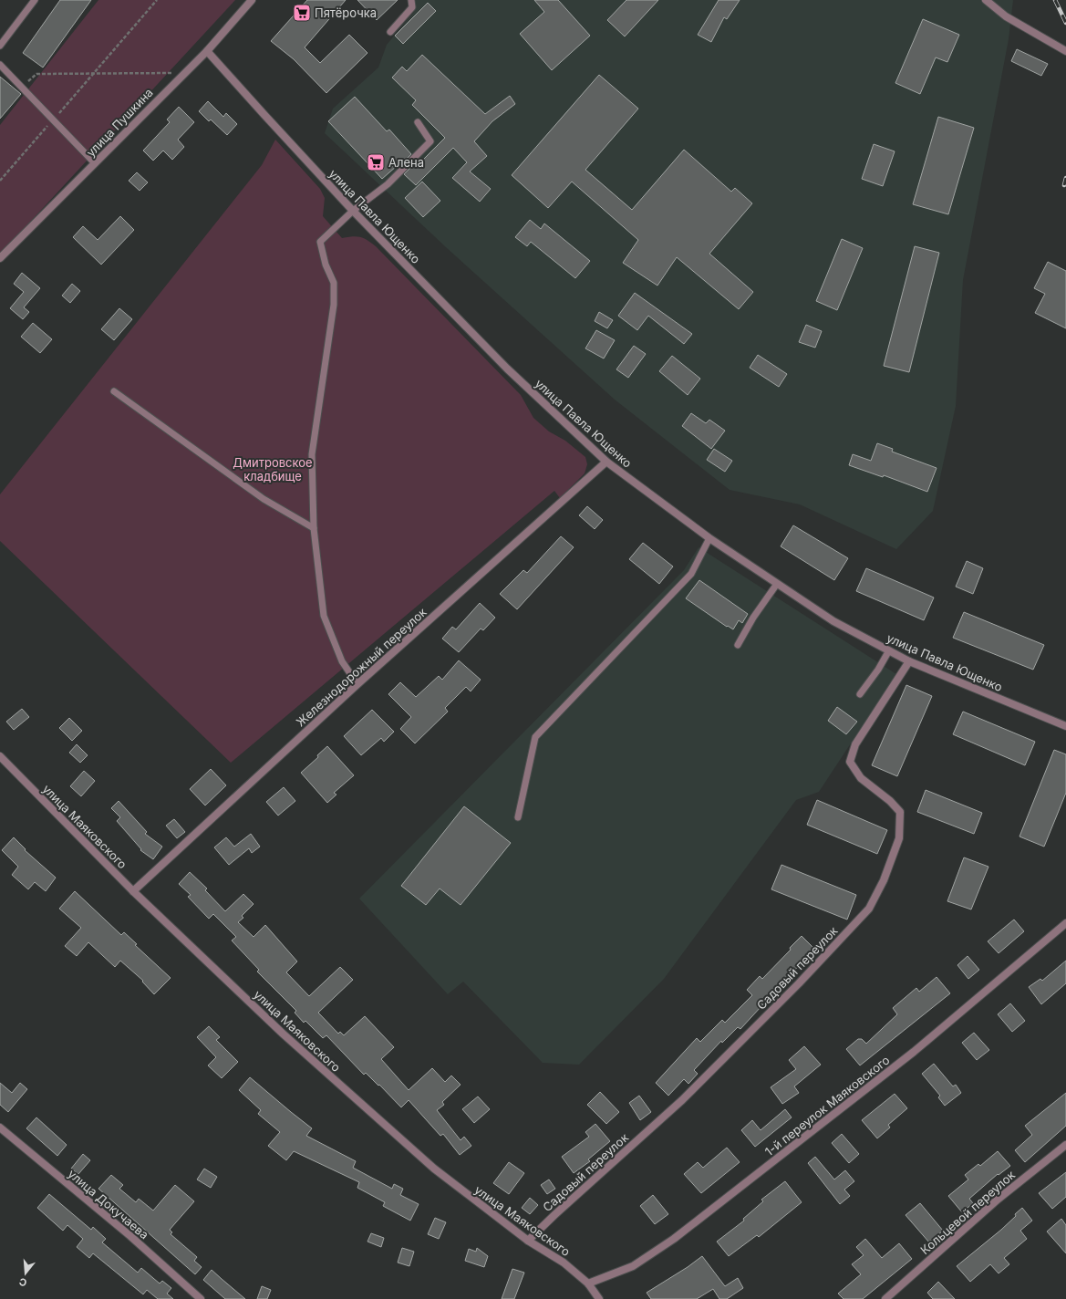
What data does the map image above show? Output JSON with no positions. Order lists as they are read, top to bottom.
{
  "streets": {
    "street": [
      "улица Пушкина",
      "улица Павла Ющенко",
      "Железнодорожный переулок",
      "улица Маяковского",
      "Садовый переулок",
      "1-й переулок Маяковского",
      "улица Докучаева",
      "Кольцевой переулок"
    ]
  },
  "crossings": [
    ["улица Пушкина", "улица Павла Ющенко"],
    ["улица Павла Ющенко", "Железнодорожный переулок"],
    ["улица Павла Ющенко", "Садовый переулок"],
    ["Железнодорожный переулок", "улица Маяковского"],
    ["улица Маяковского", "Садовый переулок"],
    ["улица Маяковского", "1-й переулок Маяковского"]
  ],
  "parks": ["Дмитровское кладбище"],
  "places": {
    "supermarket": ["Пятёрочка", "Алена"]
  },
  "north": "bottom"
}
